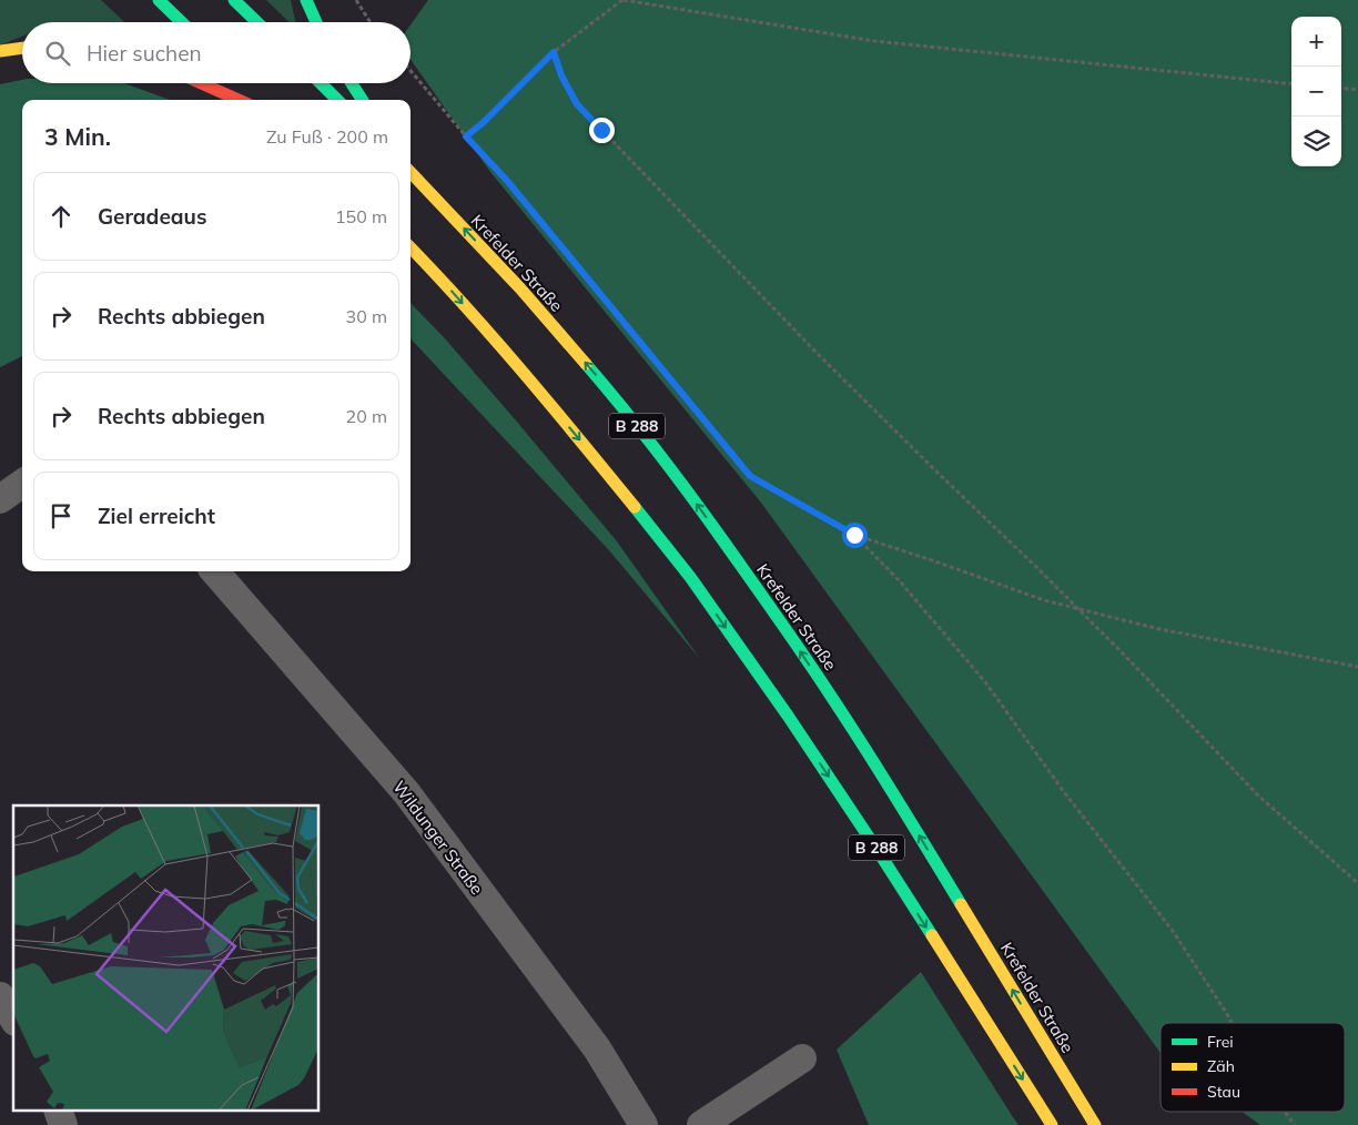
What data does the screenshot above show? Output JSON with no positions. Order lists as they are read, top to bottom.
{
  "streets": {
    "highway": ["Krefelder Straße", "B 288"],
    "street": ["Wildunger Straße"]
  },
  "legend": ["Frei", "Zäh", "Stau"],
  "page": {
    "map_buttons": ["+", "−"],
    "search": "Hier suchen",
    "heading": ["3 Min.", "Zu Fuß · 200 m"],
    "list": [
      ["Geradeaus", "150 m"],
      ["Rechts abbiegen", "30 m"],
      ["Rechts abbiegen", "20 m"],
      "Ziel erreicht"
    ]
  }
}
